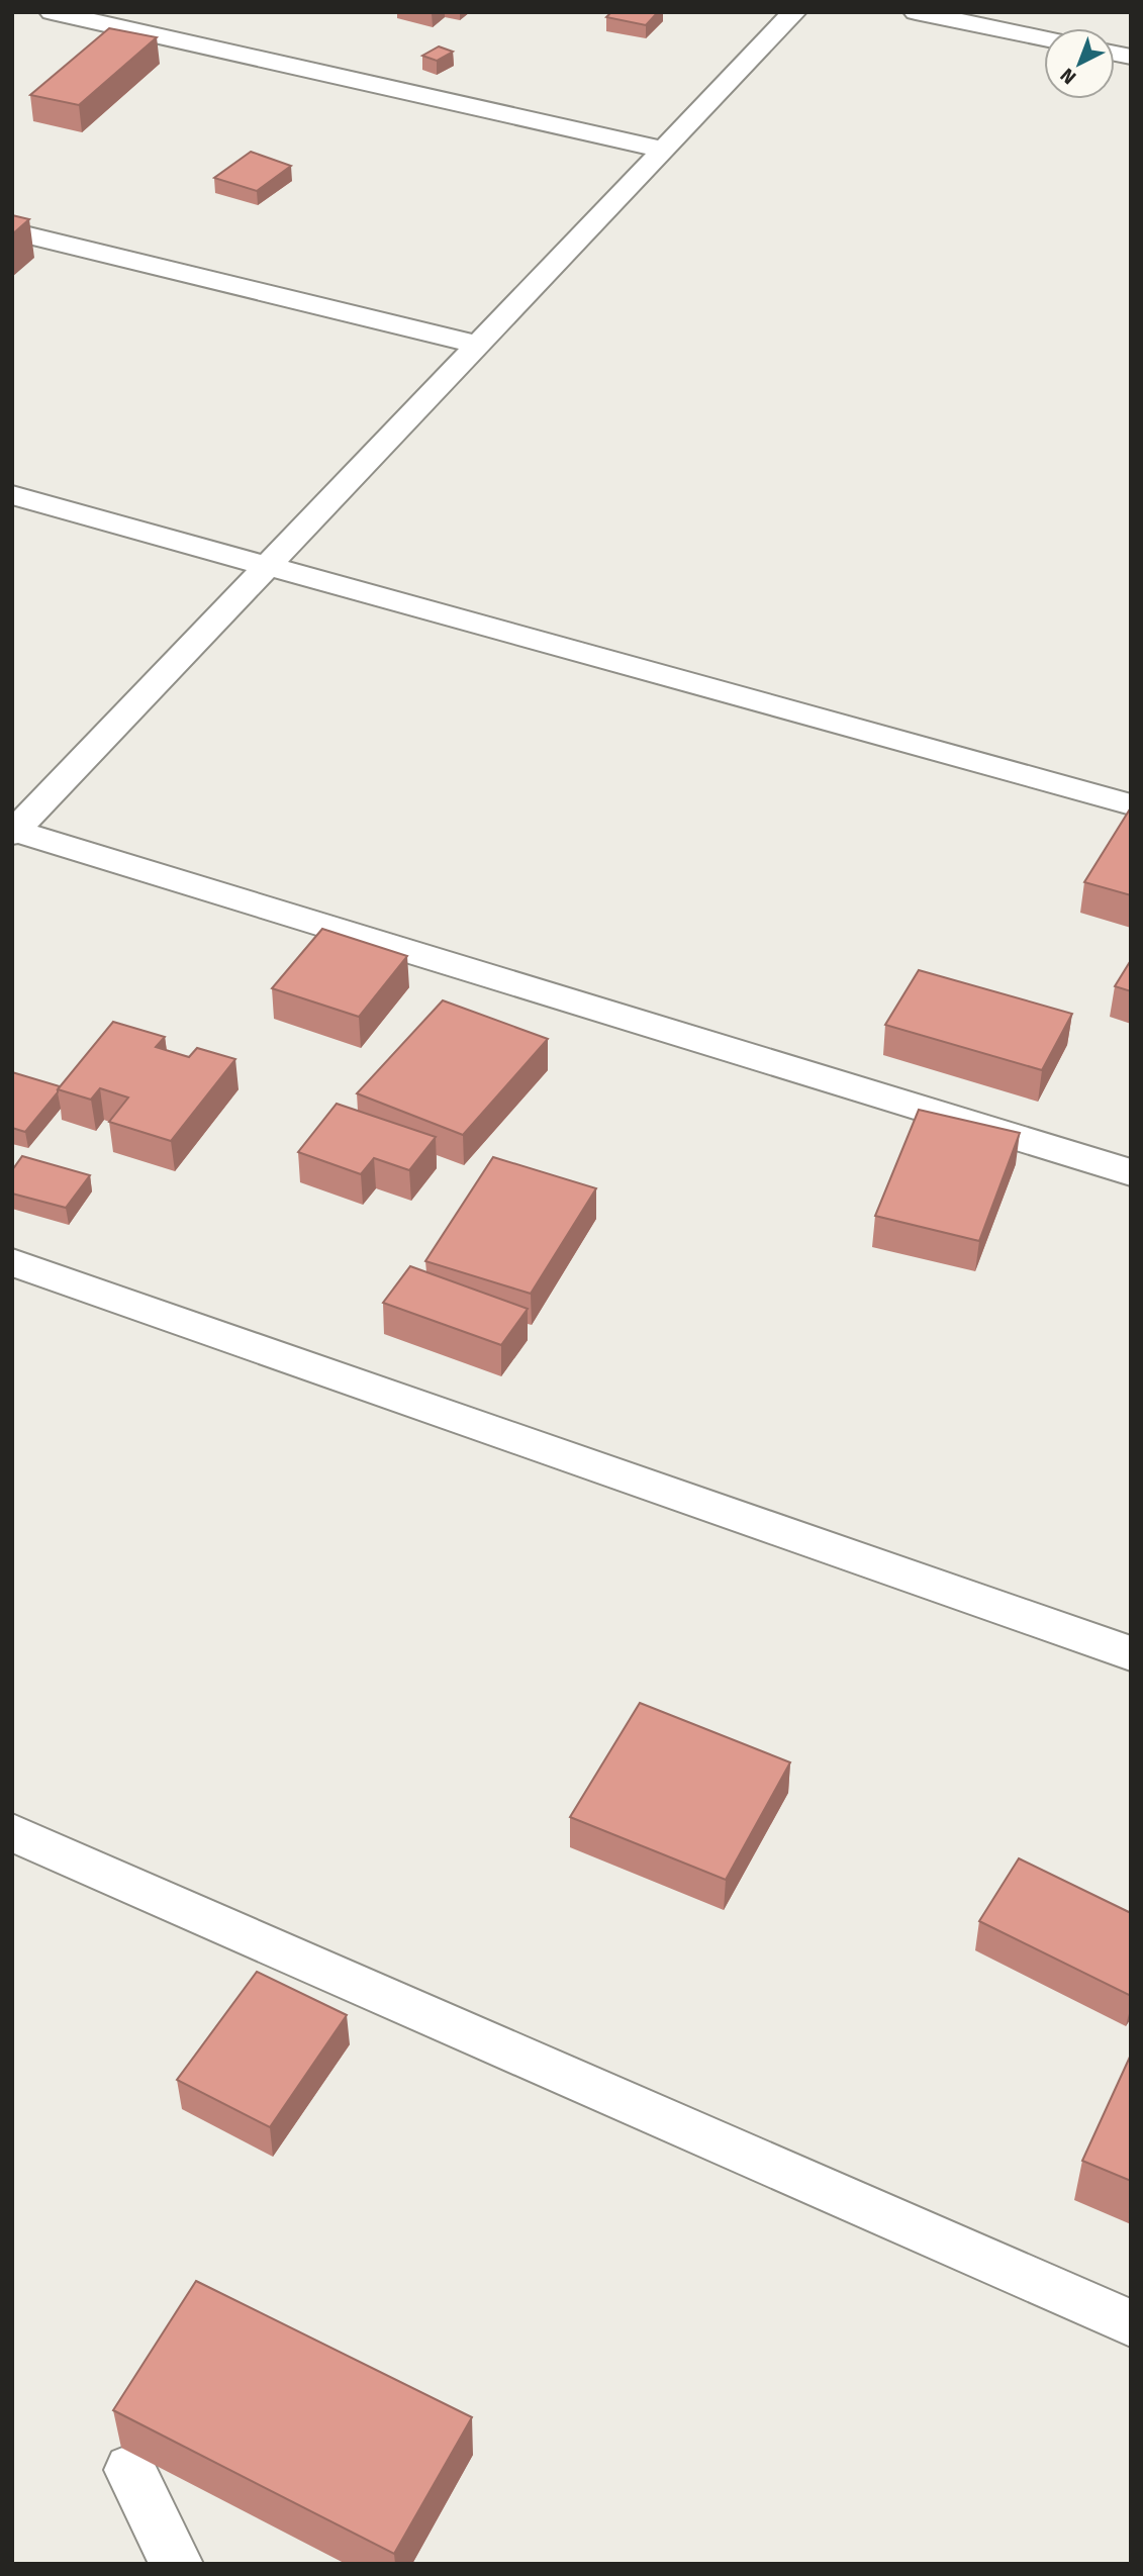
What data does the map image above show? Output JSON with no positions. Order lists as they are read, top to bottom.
{
  "north": "bottom left"
}
